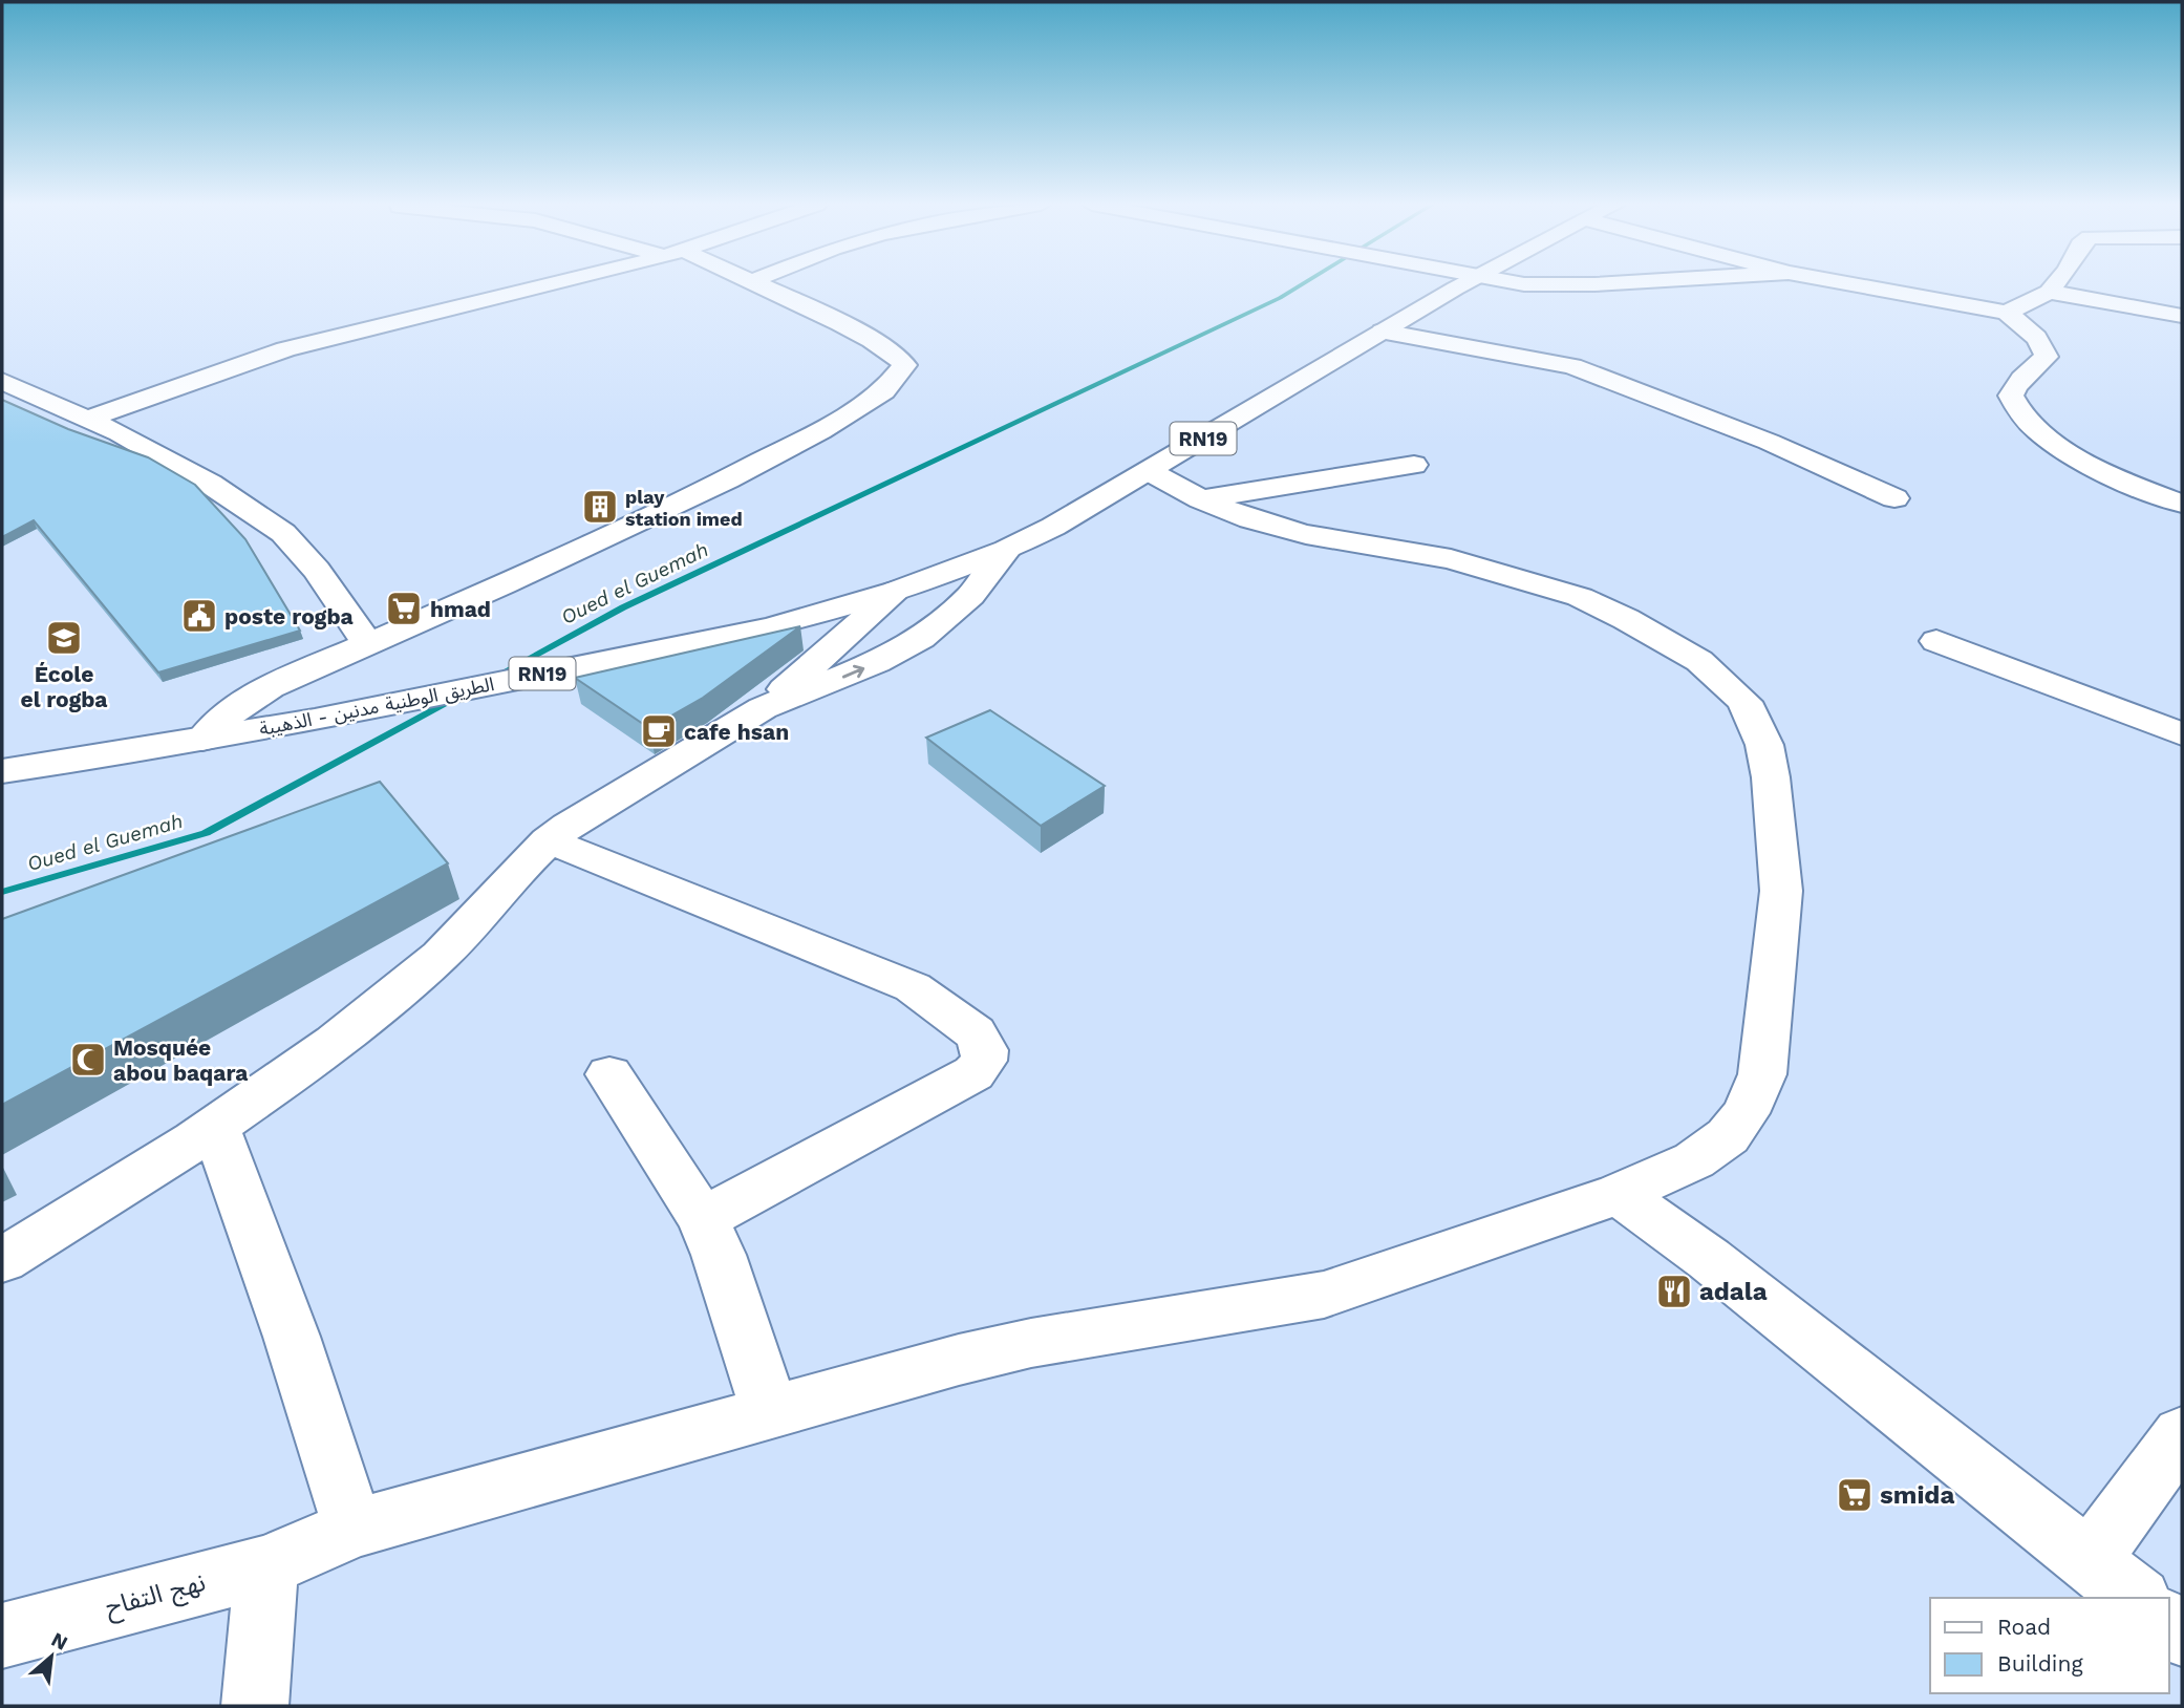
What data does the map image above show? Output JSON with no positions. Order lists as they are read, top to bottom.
{
  "streets": {
    "street": ["RN19", "الطريق الوطنية مدنين - الذهيبة", "نهج التفاح"]
  },
  "crossings": [
    ["الطريق الوطنية مدنين - الذهيبة", "نهج التفاح"]
  ],
  "water": ["Oued el Guemah"],
  "places": {
    "building": ["play station imed"],
    "supermarket": ["hmad", "smida"],
    "public building": ["poste rogba"],
    "school or university": ["École el rogba"],
    "cafe": ["cafe hsan"],
    "mosque": ["Mosquée abou baqara"],
    "restaurant": ["adala"]
  },
  "legend": ["Road", "Building"],
  "north": "top right"
}
